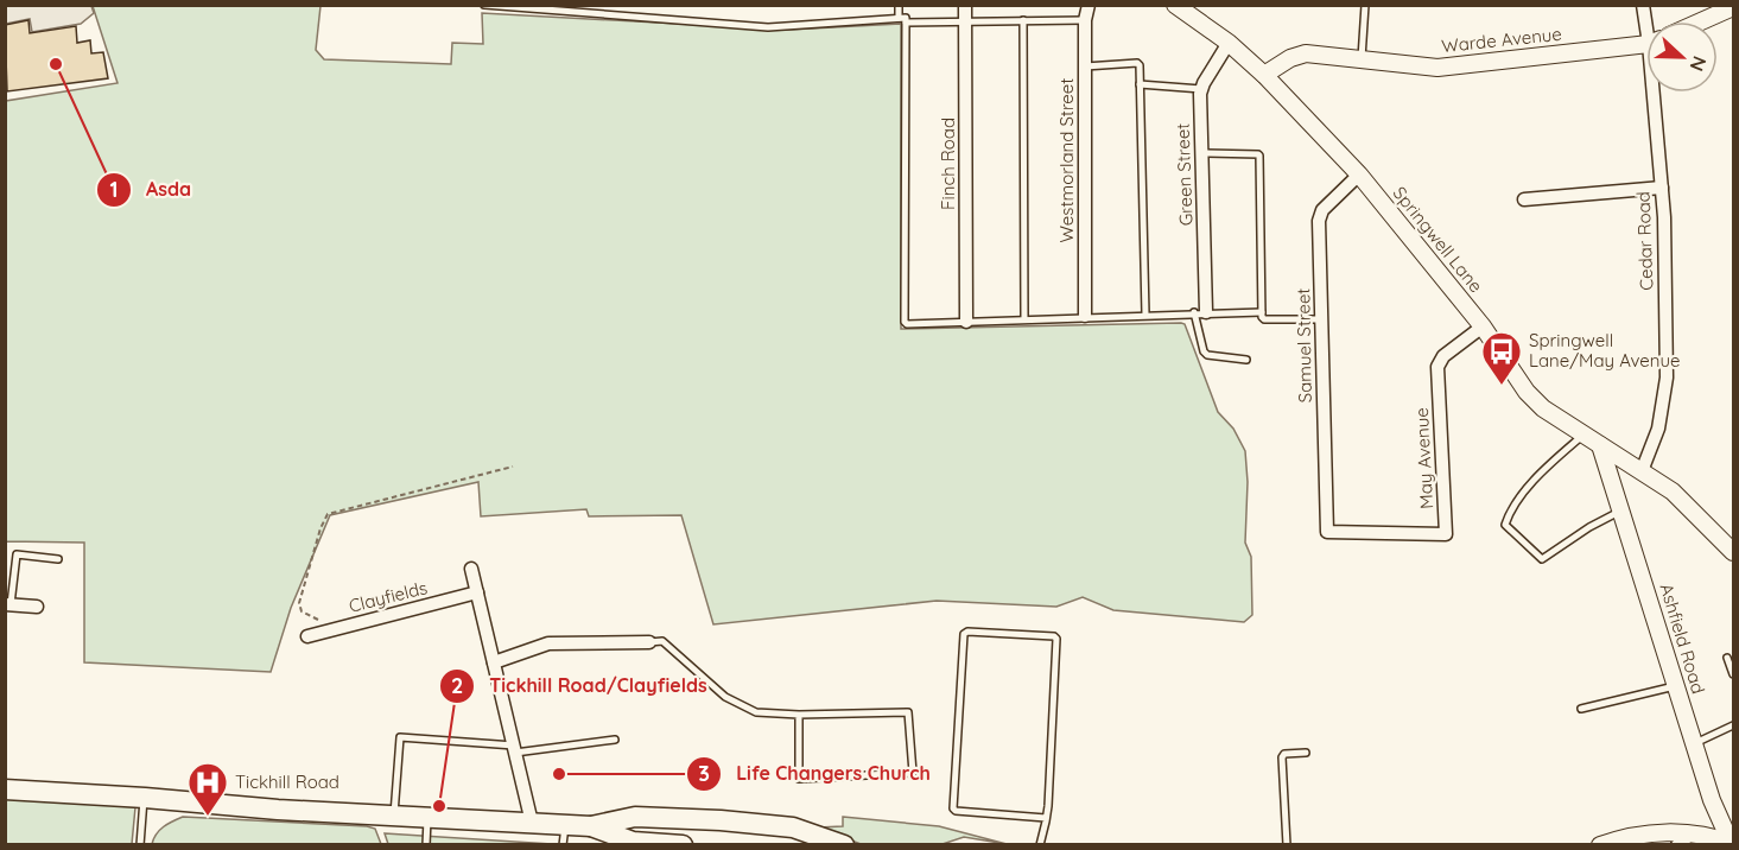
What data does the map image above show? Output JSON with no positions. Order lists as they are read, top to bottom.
{
  "streets": {
    "street": [
      "Warde Avenue",
      "Westmorland Street",
      "Finch Road",
      "Green Street",
      "Springwell Lane",
      "Cedar Road",
      "Samuel Street",
      "May Avenue",
      "Clayfields",
      "Ashfield Road"
    ]
  },
  "crossings": [
    ["Warde Avenue", "Springwell Lane"],
    ["Springwell Lane", "Cedar Road"],
    ["Springwell Lane", "Samuel Street"],
    ["Springwell Lane", "May Avenue"],
    ["Springwell Lane", "Ashfield Road"],
    ["Samuel Street", "May Avenue"]
  ],
  "places": {
    "other": ["Asda", "Life Changers Church", "Tickhill Road/Clayfields"],
    "bus stop": ["Springwell Lane/May Avenue"],
    "hospital": ["Tickhill Road"]
  },
  "north": "right"
}
